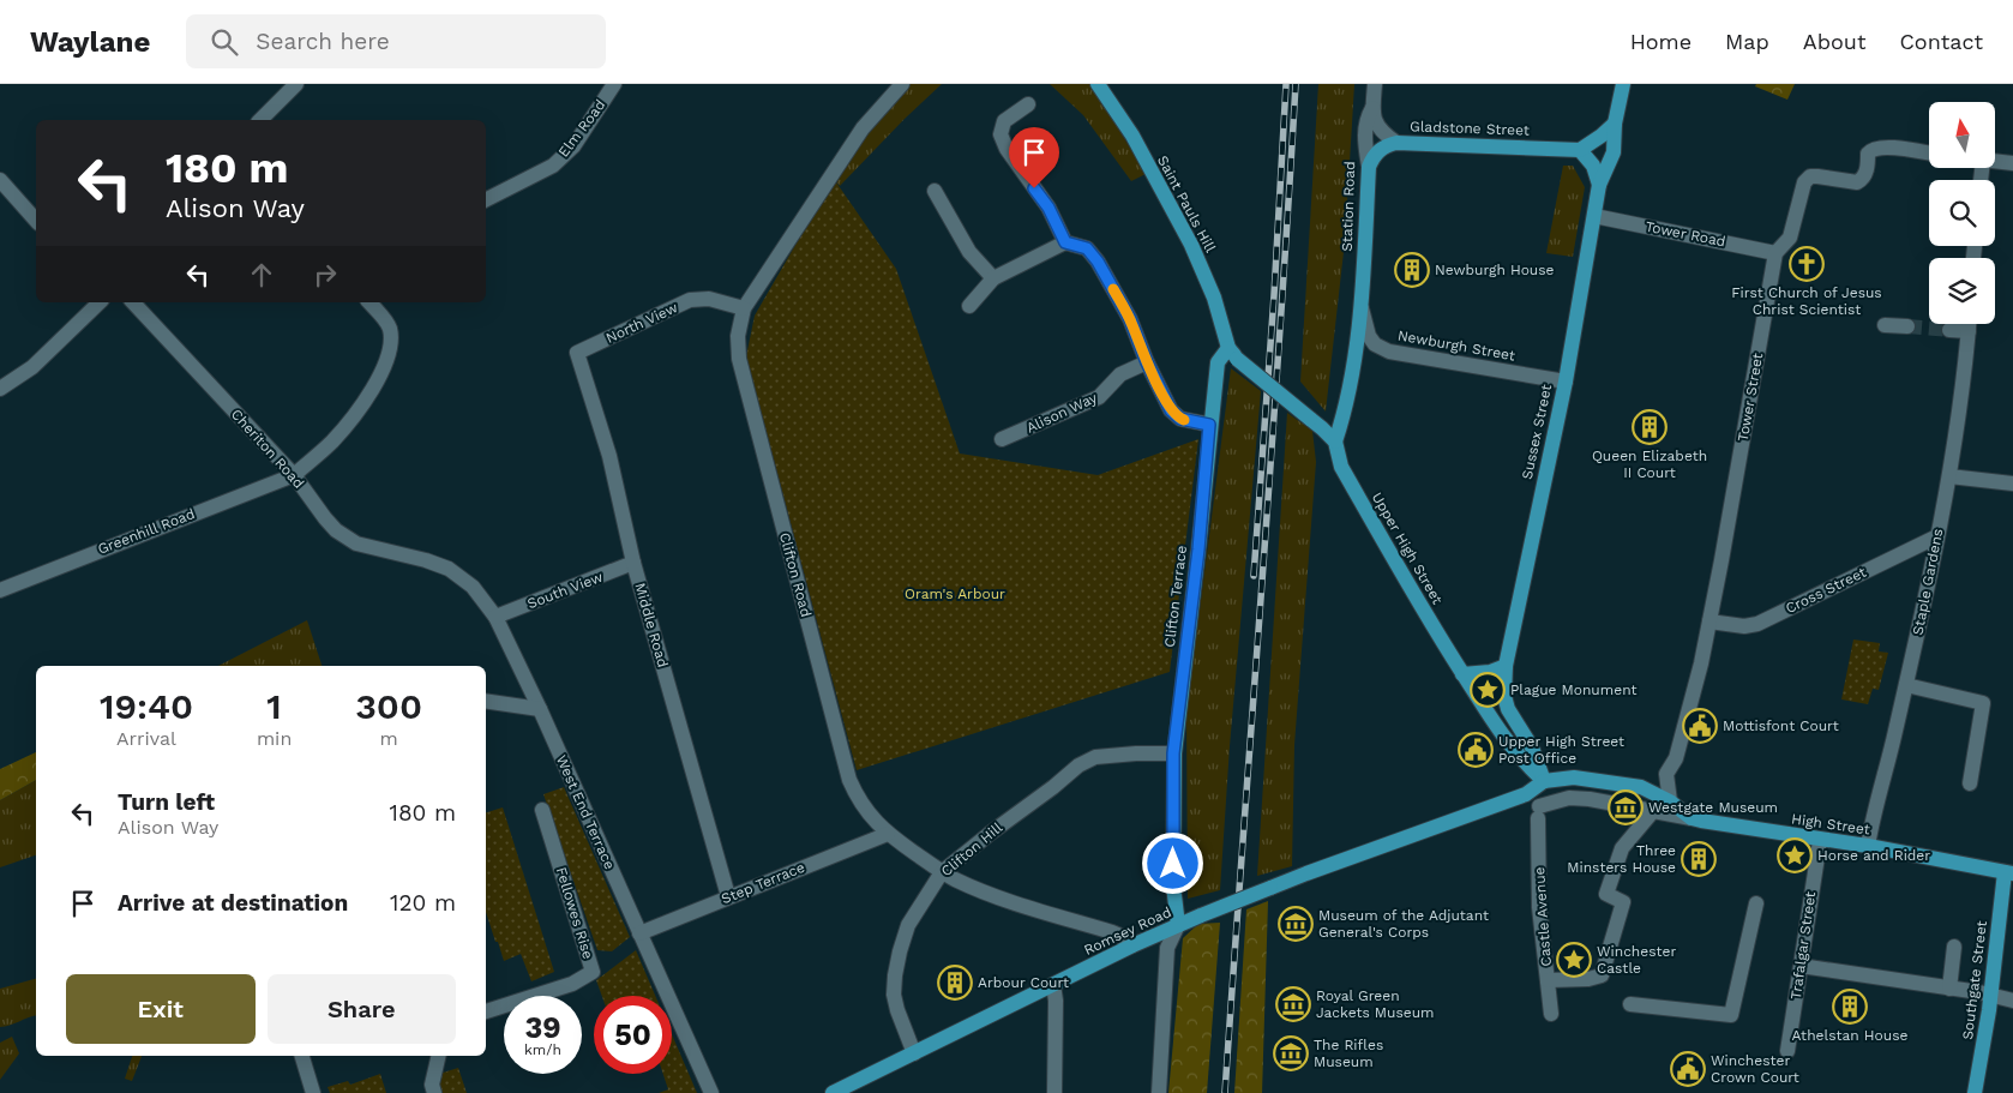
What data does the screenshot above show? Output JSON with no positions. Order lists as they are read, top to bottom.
{
  "streets": {
    "main road": [
      "Gladstone Street",
      "Saint Pauls Hill",
      "Station Road",
      "Sussex Street",
      "Upper High Street",
      "Clifton Terrace",
      "High Street",
      "Romsey Road",
      "Southgate Street"
    ],
    "street": [
      "Elm Road",
      "Tower Road",
      "North View",
      "Newburgh Street",
      "Tower Street",
      "Alison Way",
      "Cheriton Road",
      "Greenhill Road",
      "Clifton Road",
      "Staple Gardens",
      "South View",
      "Cross Street",
      "Middle Road",
      "West End Terrace",
      "Clifton Hill",
      "Step Terrace",
      "Fellowes Rise",
      "Castle Avenue",
      "Trafalgar Street"
    ]
  },
  "crossings": [
    ["Gladstone Street", "Station Road"],
    ["Saint Pauls Hill", "Clifton Terrace"],
    ["Station Road", "Newburgh Street"],
    ["Tower Road", "Tower Street"],
    ["Tower Road", "Sussex Street"],
    ["North View", "Clifton Road"],
    ["North View", "Middle Road"],
    ["Newburgh Street", "Sussex Street"],
    ["Tower Street", "Cross Street"],
    ["Sussex Street", "Upper High Street"],
    ["Sussex Street", "High Street"],
    ["Sussex Street", "Romsey Road"],
    ["Cheriton Road", "Greenhill Road"],
    ["Cheriton Road", "West End Terrace"],
    ["Upper High Street", "High Street"],
    ["Upper High Street", "Romsey Road"],
    ["Clifton Road", "Clifton Hill"],
    ["Clifton Road", "Step Terrace"],
    ["Clifton Road", "Romsey Road"],
    ["Staple Gardens", "Cross Street"],
    ["Staple Gardens", "High Street"],
    ["South View", "Middle Road"],
    ["South View", "West End Terrace"],
    ["Clifton Terrace", "Clifton Hill"],
    ["Clifton Terrace", "Romsey Road"],
    ["Middle Road", "Step Terrace"],
    ["West End Terrace", "Step Terrace"],
    ["High Street", "Romsey Road"],
    ["High Street", "Trafalgar Street"],
    ["High Street", "Southgate Street"],
    ["Clifton Hill", "Romsey Road"]
  ],
  "parks": ["Oram's Arbour"],
  "places": {
    "church": ["First Church of Jesus Christ Scientist"],
    "building": [
      "Newburgh House",
      "Queen Elizabeth II Court",
      "Three Minsters House",
      "Arbour Court",
      "Athelstan House"
    ],
    "place": ["Plague Monument", "Horse and Rider", "Winchester Castle"],
    "public building": ["Mottisfont Court", "Upper High Street Post Office", "Winchester Crown Court"],
    "museum": [
      "Westgate Museum",
      "Museum of the Adjutant General's Corps",
      "Royal Green Jackets Museum",
      "The Rifles Museum"
    ]
  },
  "north": "top",
  "page": {
    "header": "Waylane",
    "search": "Search here",
    "nav": [
      "Home",
      "Map",
      "About",
      "Contact"
    ],
    "turn": ["180 m", "Alison Way"],
    "eta": [
      "19:40",
      "Arrival",
      "1",
      "min",
      "300",
      "m"
    ],
    "list": [
      {
        "name": "Turn left",
        "note": "Alison Way",
        "value": "180 m"
      },
      {
        "name": "Arrive at destination",
        "value": "120 m"
      }
    ],
    "buttons": ["Exit", "Share"],
    "speed": "39 km/h",
    "limit": "50"
  }
}
